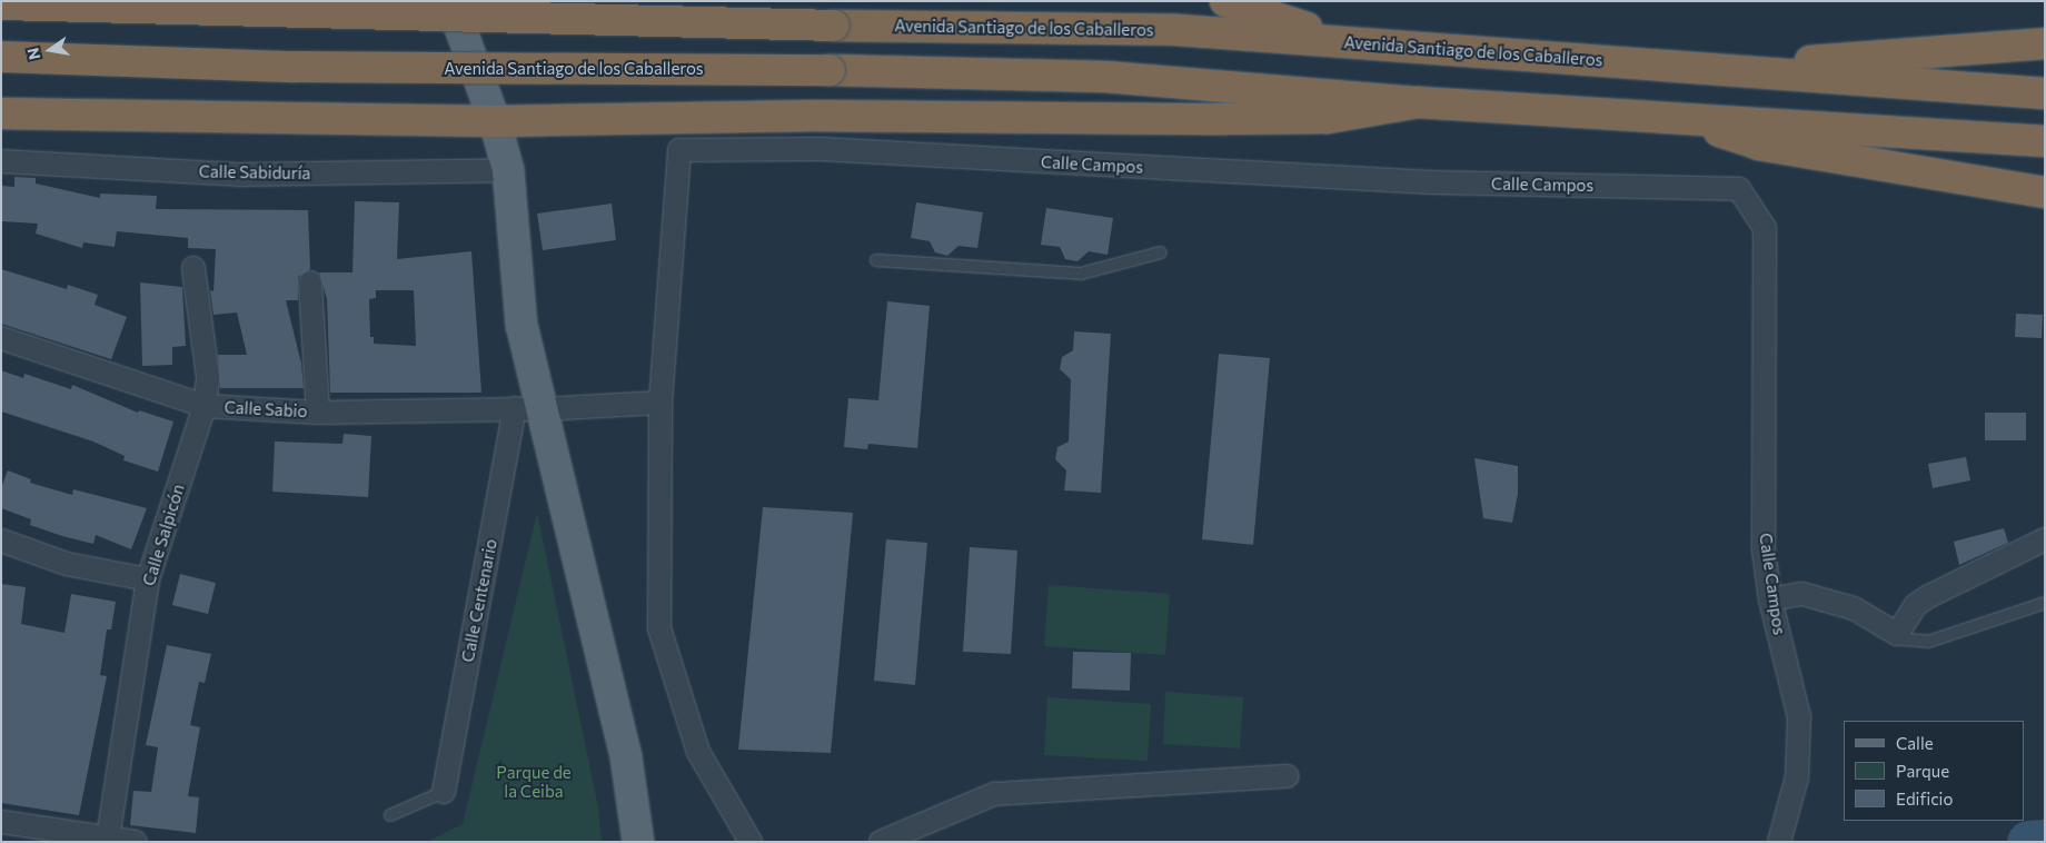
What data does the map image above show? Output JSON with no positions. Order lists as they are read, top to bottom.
{
  "streets": {
    "highway": ["Avenida Santiago de los Caballeros"],
    "street": [
      "Calle Campos",
      "Calle Sabiduría",
      "Calle Sabio",
      "Calle Salpicón",
      "Calle Centenario"
    ]
  },
  "crossings": [
    ["Calle Campos", "Calle Sabio"],
    ["Calle Sabio", "Calle Salpicón"],
    ["Calle Sabio", "Calle Centenario"]
  ],
  "parks": ["Parque de la Ceiba"],
  "legend": ["Calle", "Parque", "Edificio"],
  "north": "left"
}
